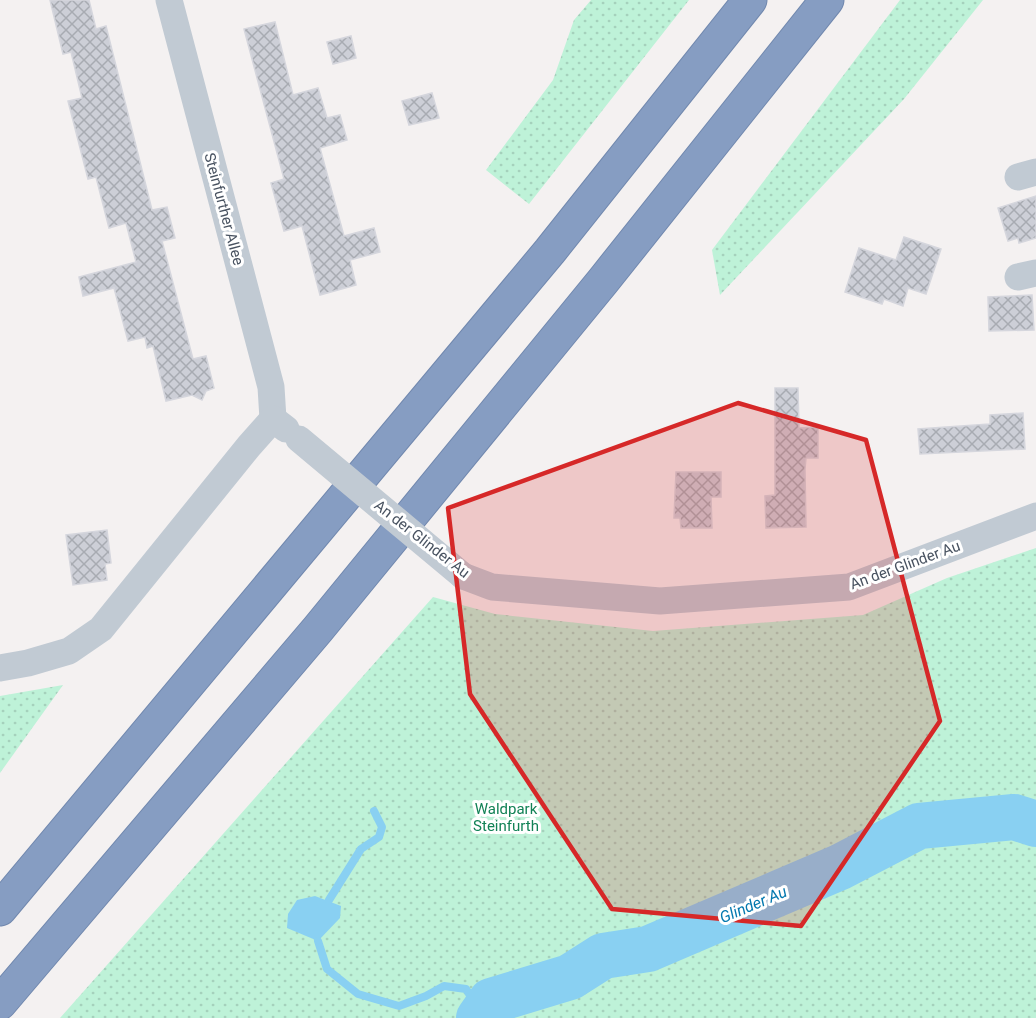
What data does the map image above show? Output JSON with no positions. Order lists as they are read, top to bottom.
{
  "streets": {
    "street": ["Steinfurther Allee", "An der Glinder Au"]
  },
  "crossings": [
    ["Steinfurther Allee", "An der Glinder Au"]
  ],
  "water": ["Glinder Au"],
  "parks": ["Waldpark Steinfurth"]
}
